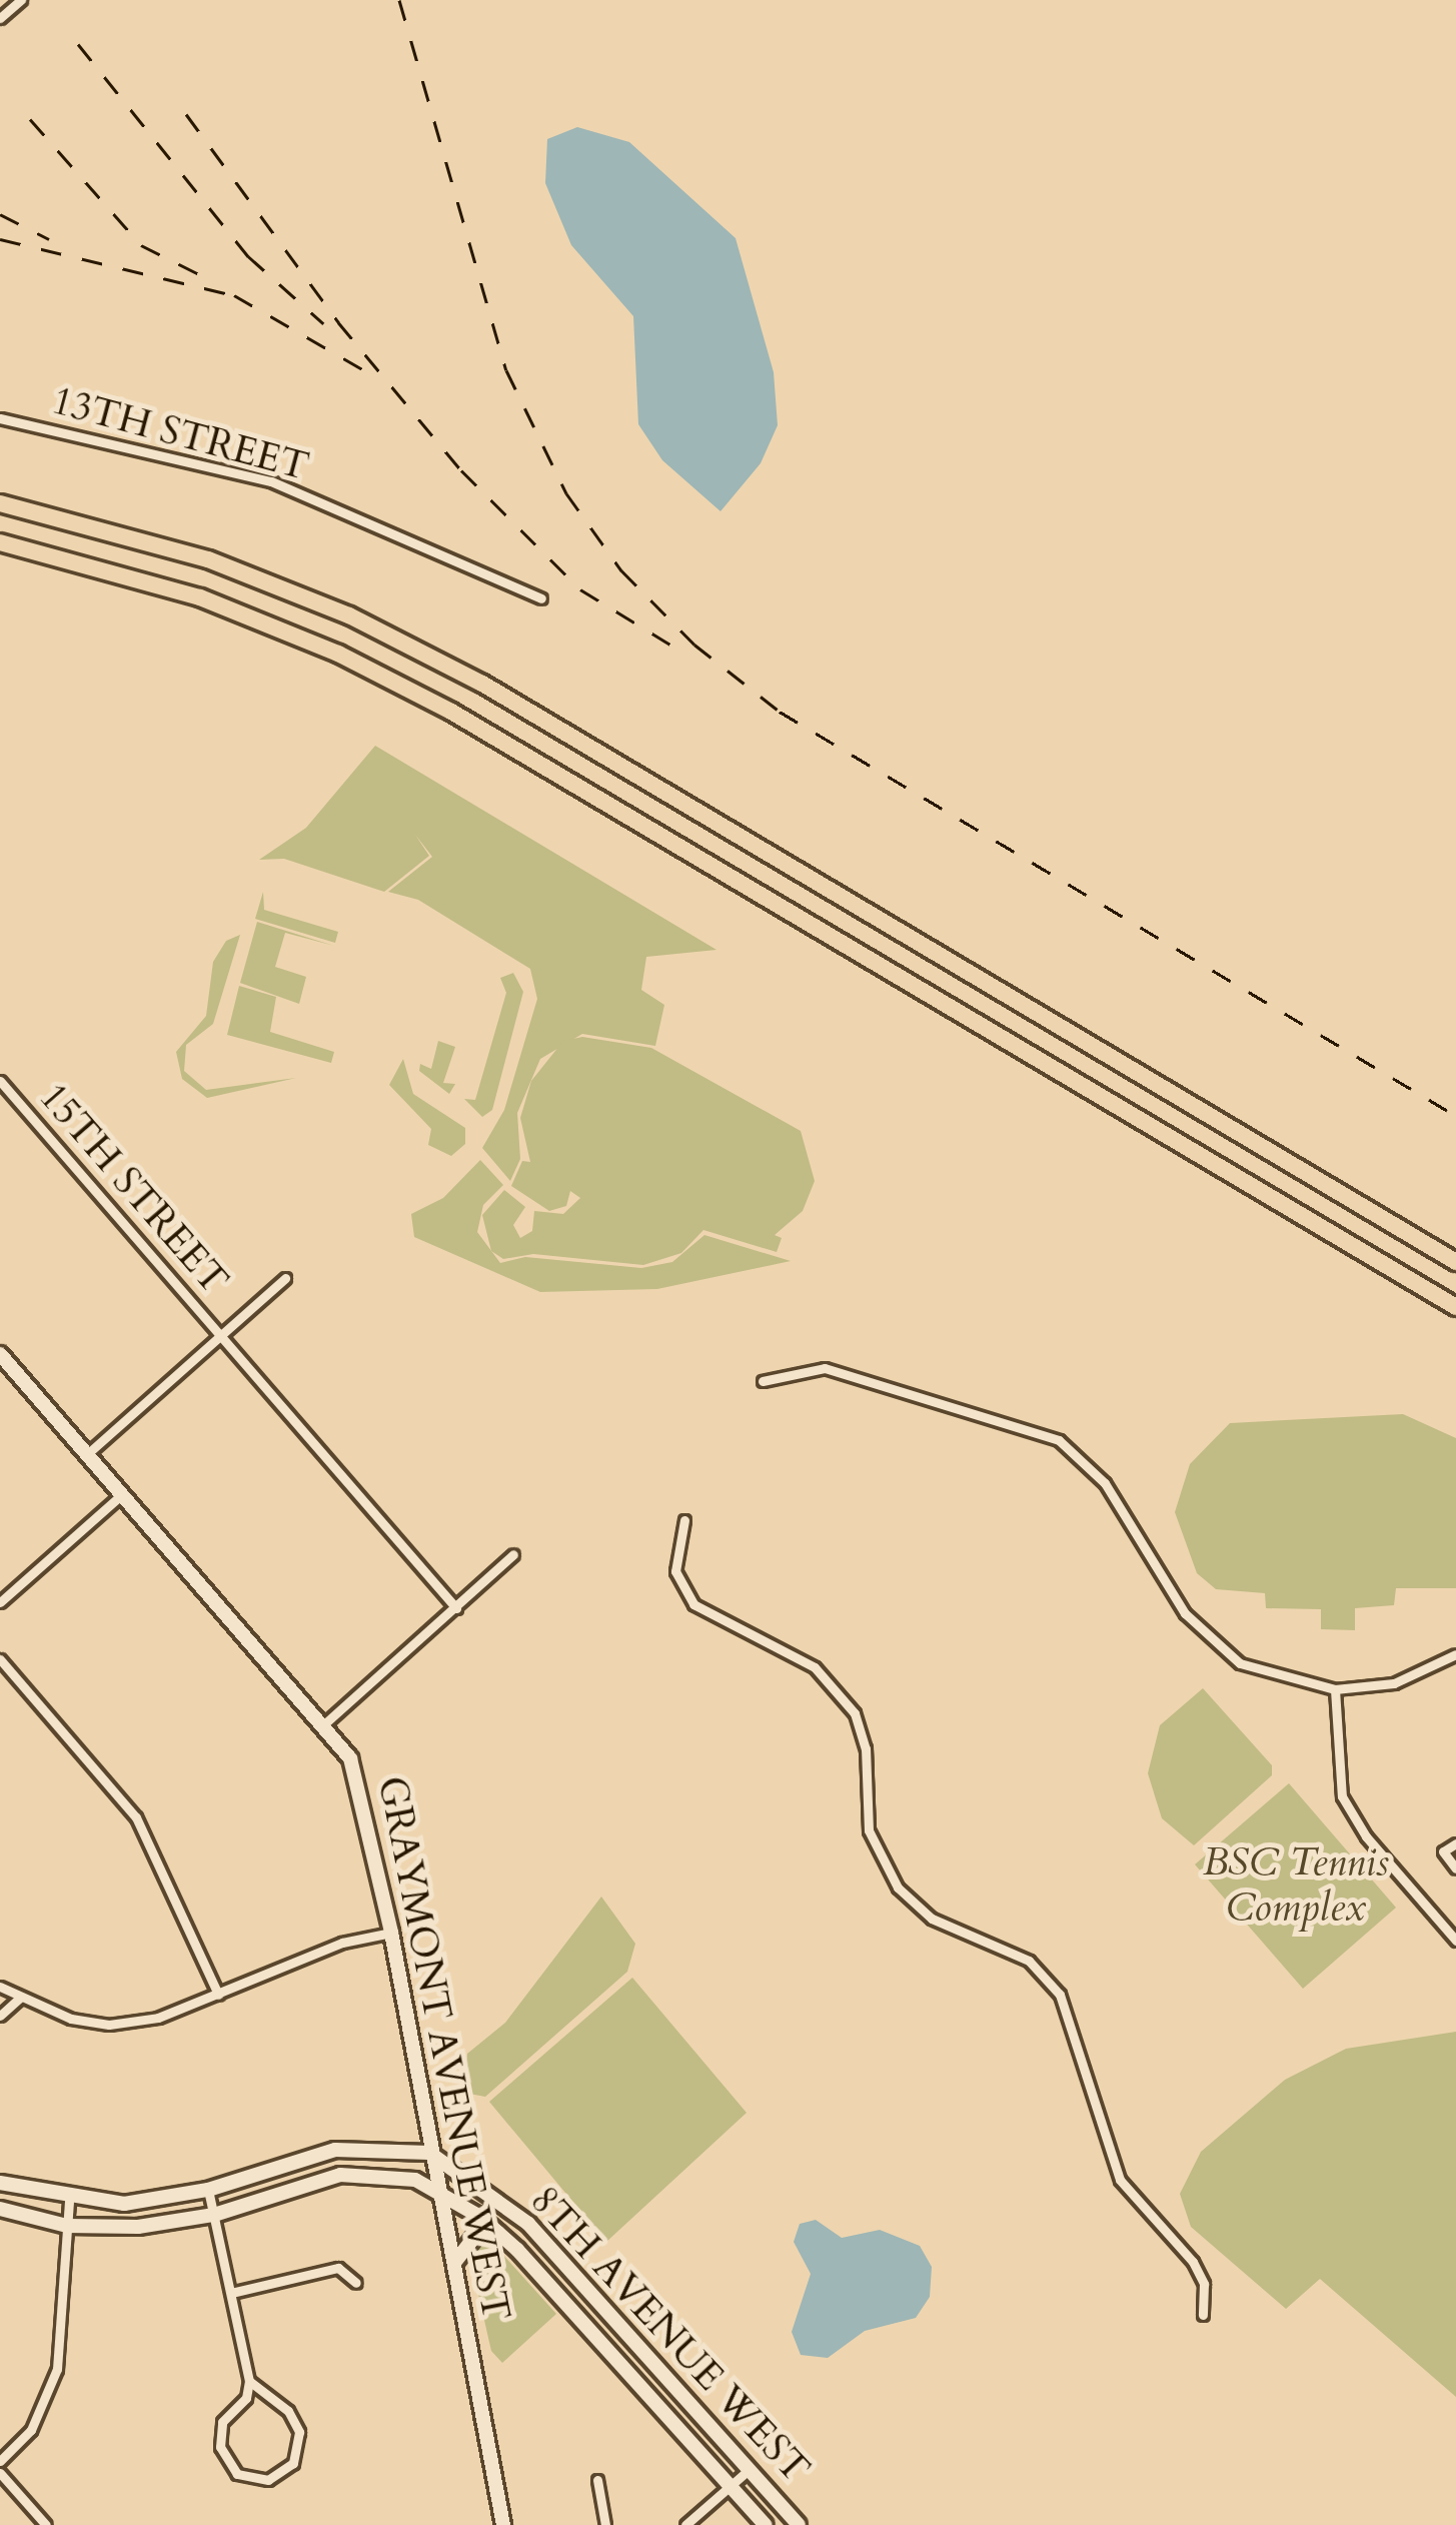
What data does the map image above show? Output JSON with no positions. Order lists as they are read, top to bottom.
{
  "streets": {
    "main road": ["GRAYMONT AVENUE WEST", "8TH AVENUE WEST"],
    "street": ["13TH STREET", "15TH STREET"]
  },
  "crossings": [
    ["GRAYMONT AVENUE WEST", "8TH AVENUE WEST"]
  ],
  "parks": ["BSC Tennis Complex"]
}
